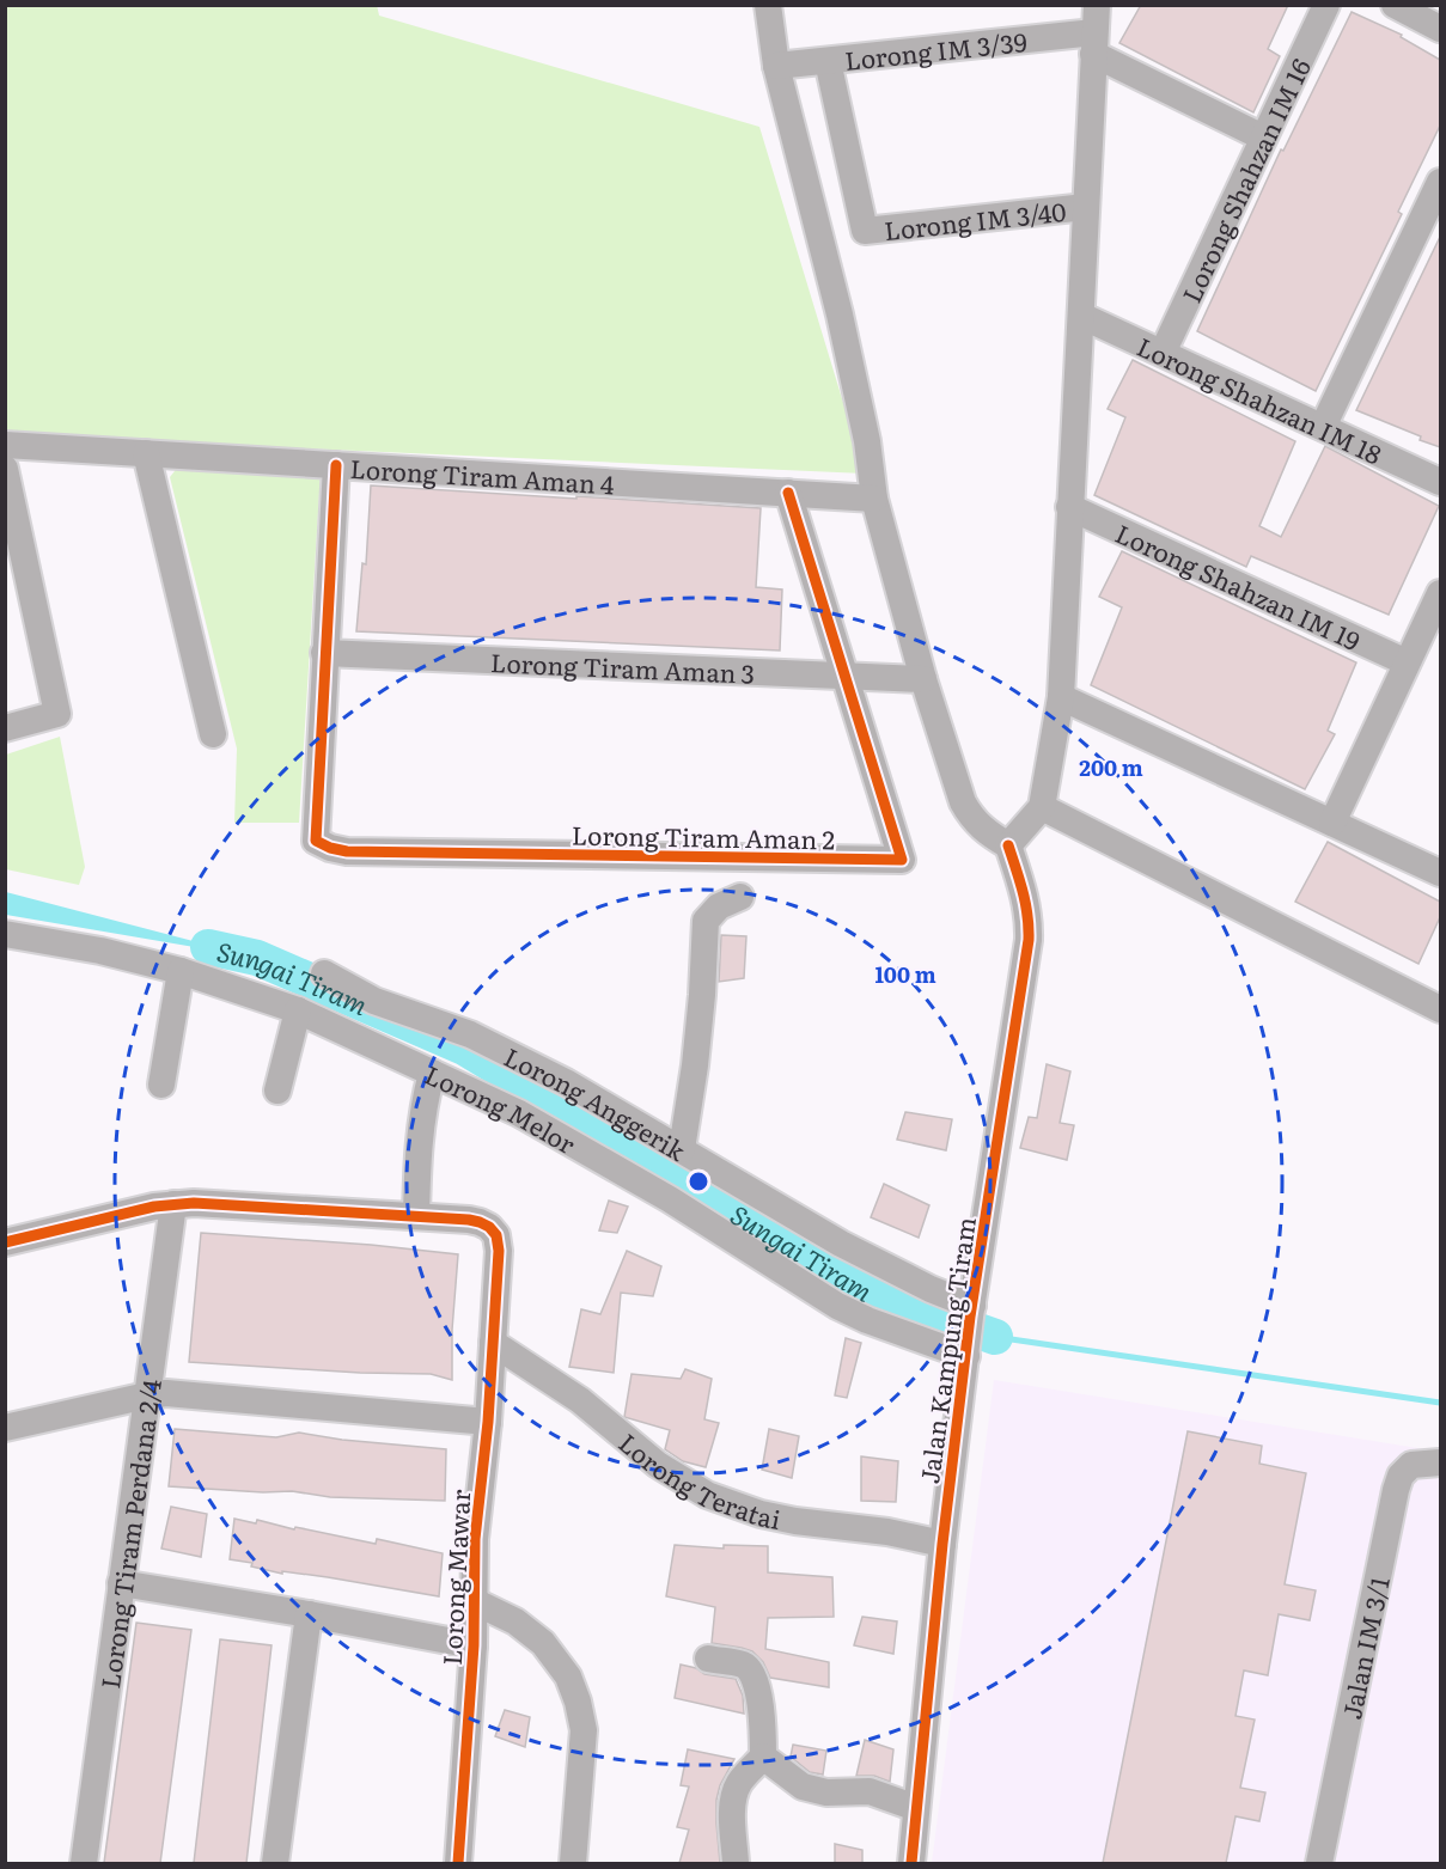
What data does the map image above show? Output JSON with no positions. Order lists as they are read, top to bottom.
{
  "streets": {
    "street": [
      "Lorong IM 3/39",
      "Lorong Shahzan IM 16",
      "Lorong IM 3/40",
      "Lorong Shahzan IM 18",
      "Lorong Tiram Aman 4",
      "Lorong Shahzan IM 19",
      "Lorong Tiram Aman 3",
      "Lorong Tiram Aman 2",
      "Lorong Anggerik",
      "Lorong Melor",
      "Jalan Kampung Tiram",
      "Lorong Teratai",
      "Lorong Tiram Perdana 2/4",
      "Lorong Mawar",
      "Jalan IM 3/1"
    ]
  },
  "crossings": [
    ["Lorong IM 3/39", "Lorong IM 3/40"],
    ["Lorong Shahzan IM 16", "Lorong Shahzan IM 18"],
    ["Lorong Tiram Aman 3", "Lorong Tiram Aman 2"],
    ["Lorong Anggerik", "Lorong Melor"],
    ["Lorong Anggerik", "Jalan Kampung Tiram"],
    ["Lorong Melor", "Jalan Kampung Tiram"],
    ["Jalan Kampung Tiram", "Lorong Teratai"],
    ["Lorong Teratai", "Lorong Mawar"]
  ],
  "water": ["Sungai Tiram"],
  "rings": ["200 m", "100 m"]
}
